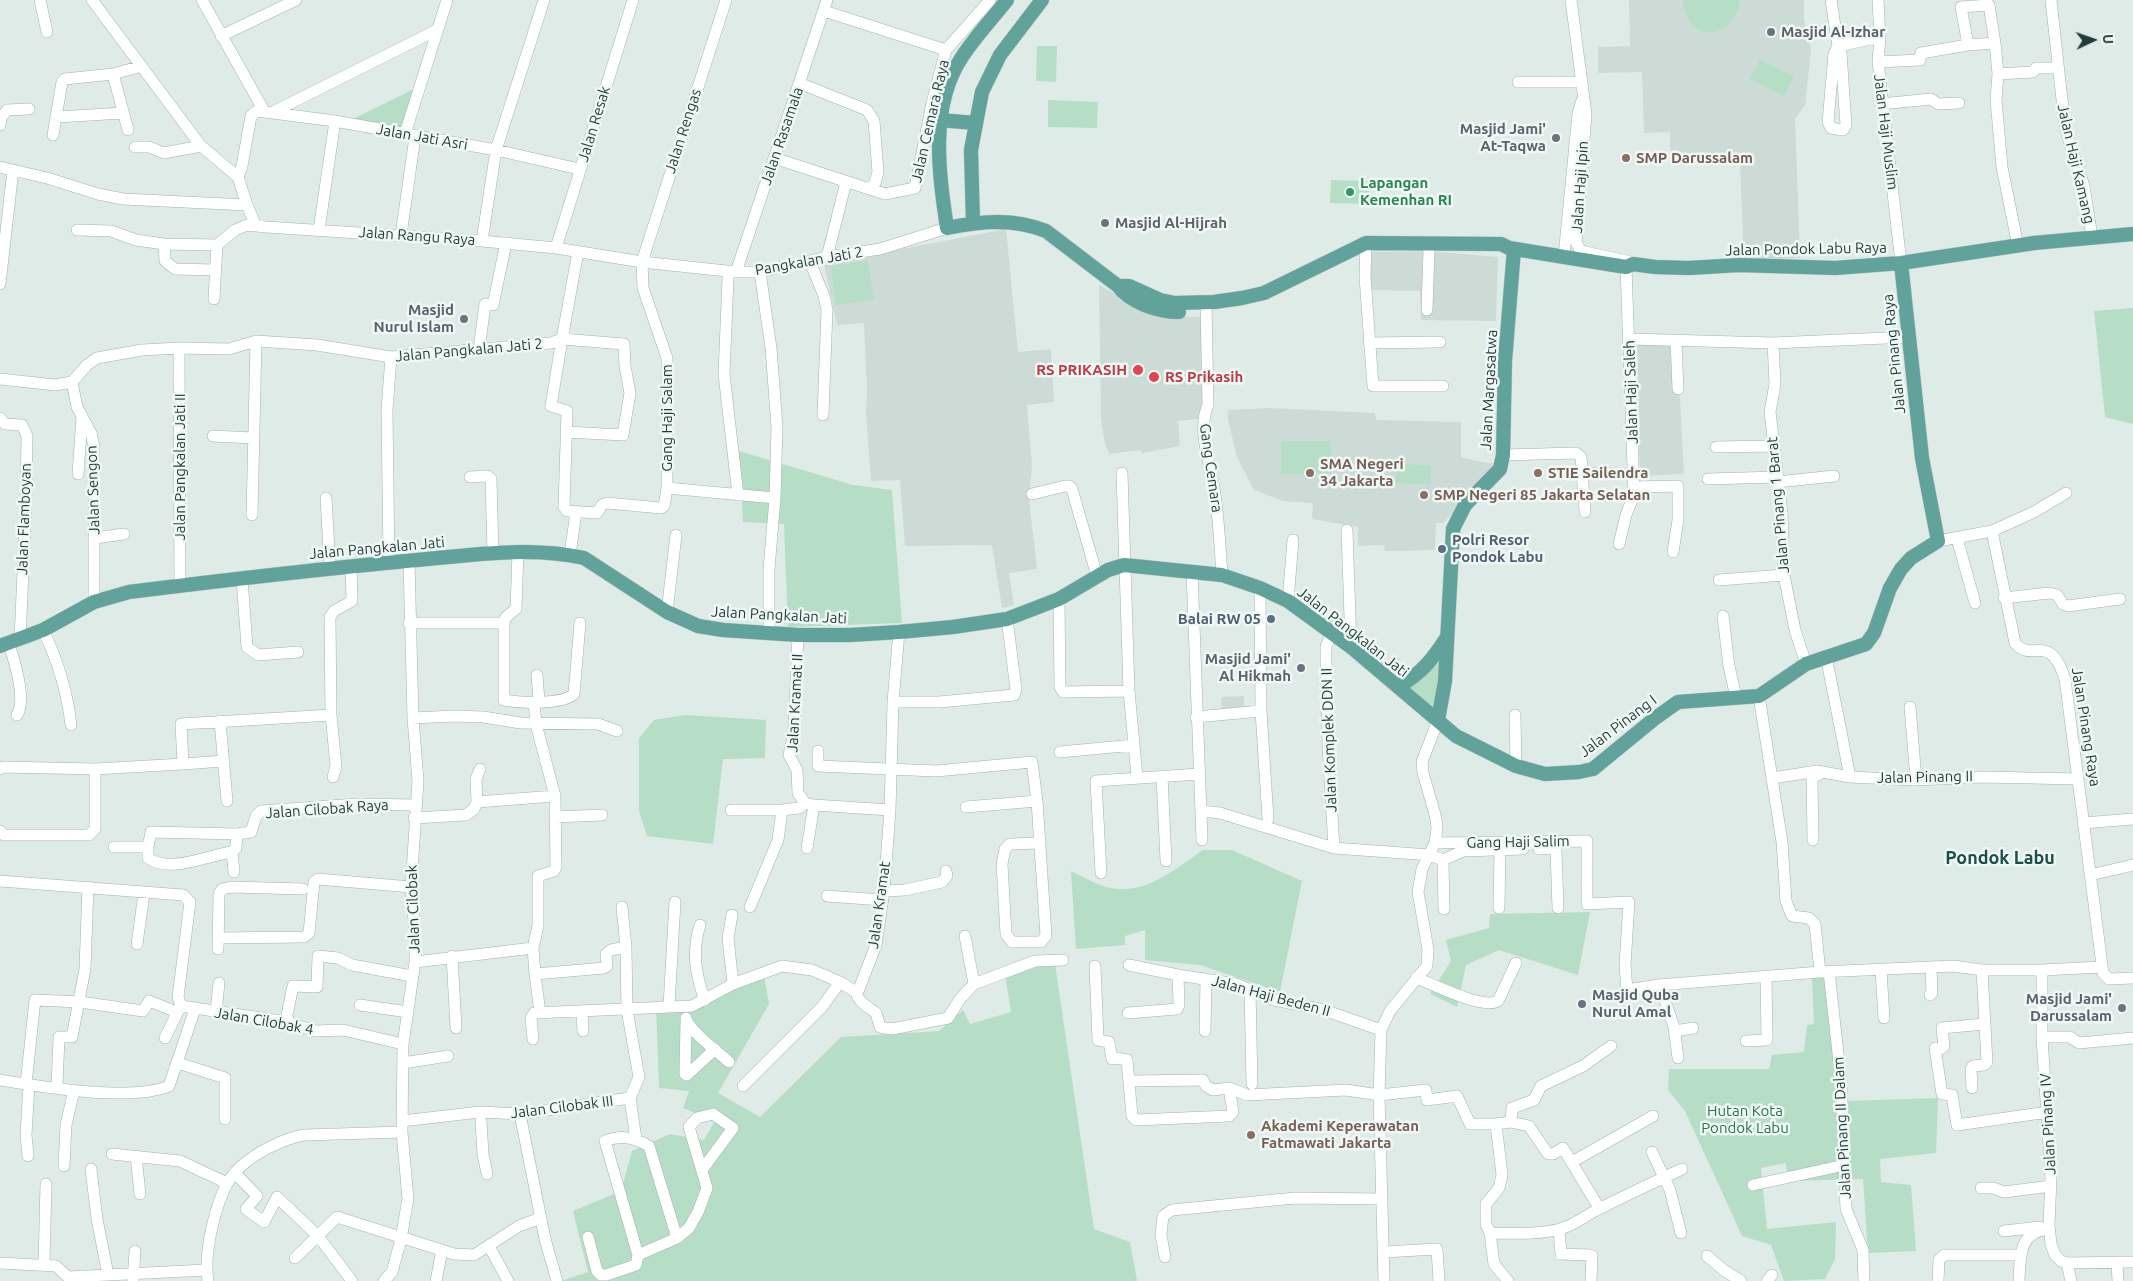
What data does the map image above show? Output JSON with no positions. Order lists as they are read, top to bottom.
{
  "streets": {
    "main road": [
      "Jalan Pondok Labu Raya",
      "Jalan Pinang Raya",
      "Jalan Margasatwa",
      "Jalan Pangkalan Jati",
      "Jalan Pinang I"
    ],
    "street": [
      "Jalan Cemara Raya",
      "Jalan Resak",
      "Jalan Rengas",
      "Jalan Haji Muslim",
      "Jalan Rasamala",
      "Jalan Jati Asri",
      "Jalan Haji Kamang",
      "Jalan Haji Ipin",
      "Jalan Rangu Raya",
      "Pangkalan Jati 2",
      "Jalan Pangkalan Jati 2",
      "Jalan Haji Saleh",
      "Gang Haji Salam",
      "Jalan Pangkalan Jati II",
      "Gang Cemara",
      "Jalan Sengon",
      "Jalan Pinang 1 Barat",
      "Jalan Flamboyan",
      "Jalan Kramat II",
      "Jalan Komplek DDN II",
      "Jalan Pinang II",
      "Jalan Cilobak Raya",
      "Gang Haji Salim",
      "Jalan Kramat",
      "Jalan Cilobak",
      "Jalan Haji Beden II",
      "Jalan Cilobak 4",
      "Jalan Cilobak III",
      "Jalan Pinang IV",
      "Jalan Pinang II Dalam"
    ]
  },
  "crossings": [
    ["Jalan Cemara Raya", "Jalan Rasamala"],
    ["Jalan Resak", "Jalan Jati Asri"],
    ["Jalan Resak", "Jalan Rangu Raya"],
    ["Jalan Rengas", "Pangkalan Jati 2"],
    ["Jalan Rengas", "Gang Haji Salam"],
    ["Jalan Haji Muslim", "Jalan Pondok Labu Raya"],
    ["Jalan Haji Muslim", "Jalan Pinang Raya"],
    ["Jalan Rasamala", "Pangkalan Jati 2"],
    ["Jalan Haji Kamang", "Jalan Pondok Labu Raya"],
    ["Jalan Haji Ipin", "Jalan Pondok Labu Raya"],
    ["Jalan Haji Ipin", "Jalan Haji Saleh"],
    ["Jalan Rangu Raya", "Pangkalan Jati 2"],
    ["Jalan Rangu Raya", "Jalan Pangkalan Jati 2"],
    ["Jalan Pondok Labu Raya", "Pangkalan Jati 2"],
    ["Jalan Pondok Labu Raya", "Jalan Pinang Raya"],
    ["Jalan Pondok Labu Raya", "Jalan Margasatwa"],
    ["Jalan Pondok Labu Raya", "Jalan Haji Saleh"],
    ["Jalan Pondok Labu Raya", "Gang Cemara"],
    ["Pangkalan Jati 2", "Jalan Pangkalan Jati 2"],
    ["Pangkalan Jati 2", "Gang Haji Salam"],
    ["Jalan Pangkalan Jati 2", "Jalan Pangkalan Jati II"],
    ["Jalan Pangkalan Jati 2", "Jalan Sengon"],
    ["Jalan Pinang Raya", "Jalan Pinang II"],
    ["Jalan Margasatwa", "Jalan Pangkalan Jati"],
    ["Jalan Margasatwa", "Jalan Pinang I"],
    ["Jalan Margasatwa", "Gang Haji Salim"],
    ["Jalan Margasatwa", "Jalan Haji Beden II"],
    ["Jalan Pangkalan Jati II", "Jalan Pangkalan Jati"],
    ["Gang Cemara", "Jalan Pangkalan Jati"],
    ["Jalan Sengon", "Jalan Pangkalan Jati"],
    ["Jalan Flamboyan", "Jalan Pangkalan Jati"],
    ["Jalan Pangkalan Jati", "Jalan Kramat II"],
    ["Jalan Pangkalan Jati", "Jalan Pinang I"],
    ["Jalan Pangkalan Jati", "Jalan Komplek DDN II"],
    ["Jalan Pangkalan Jati", "Jalan Kramat"],
    ["Jalan Pangkalan Jati", "Jalan Cilobak"],
    ["Jalan Cilobak Raya", "Jalan Cilobak"],
    ["Jalan Cilobak", "Jalan Cilobak 4"],
    ["Jalan Cilobak", "Jalan Cilobak III"]
  ],
  "districts": ["Pondok Labu"],
  "parks": ["Hutan Kota Pondok Labu"],
  "places": [
    "Masjid Al-Izhar",
    "Masjid Jami' At-Taqwa",
    "SMP Darussalam",
    "Lapangan Kemenhan RI",
    "Masjid Al-Hijrah",
    "Masjid Nurul Islam",
    "RS PRIKASIH",
    "RS Prikasih",
    "SMA Negeri 34 Jakarta",
    "STIE Sailendra",
    "SMP Negeri 85 Jakarta Selatan",
    "Polri Resor Pondok Labu",
    "Balai RW 05",
    "Masjid Jami' Al Hikmah",
    "Masjid Quba Nurul Amal",
    "Masjid Jami' Darussalam",
    "Akademi Keperawatan Fatmawati Jakarta"
  ],
  "north": "right"
}
